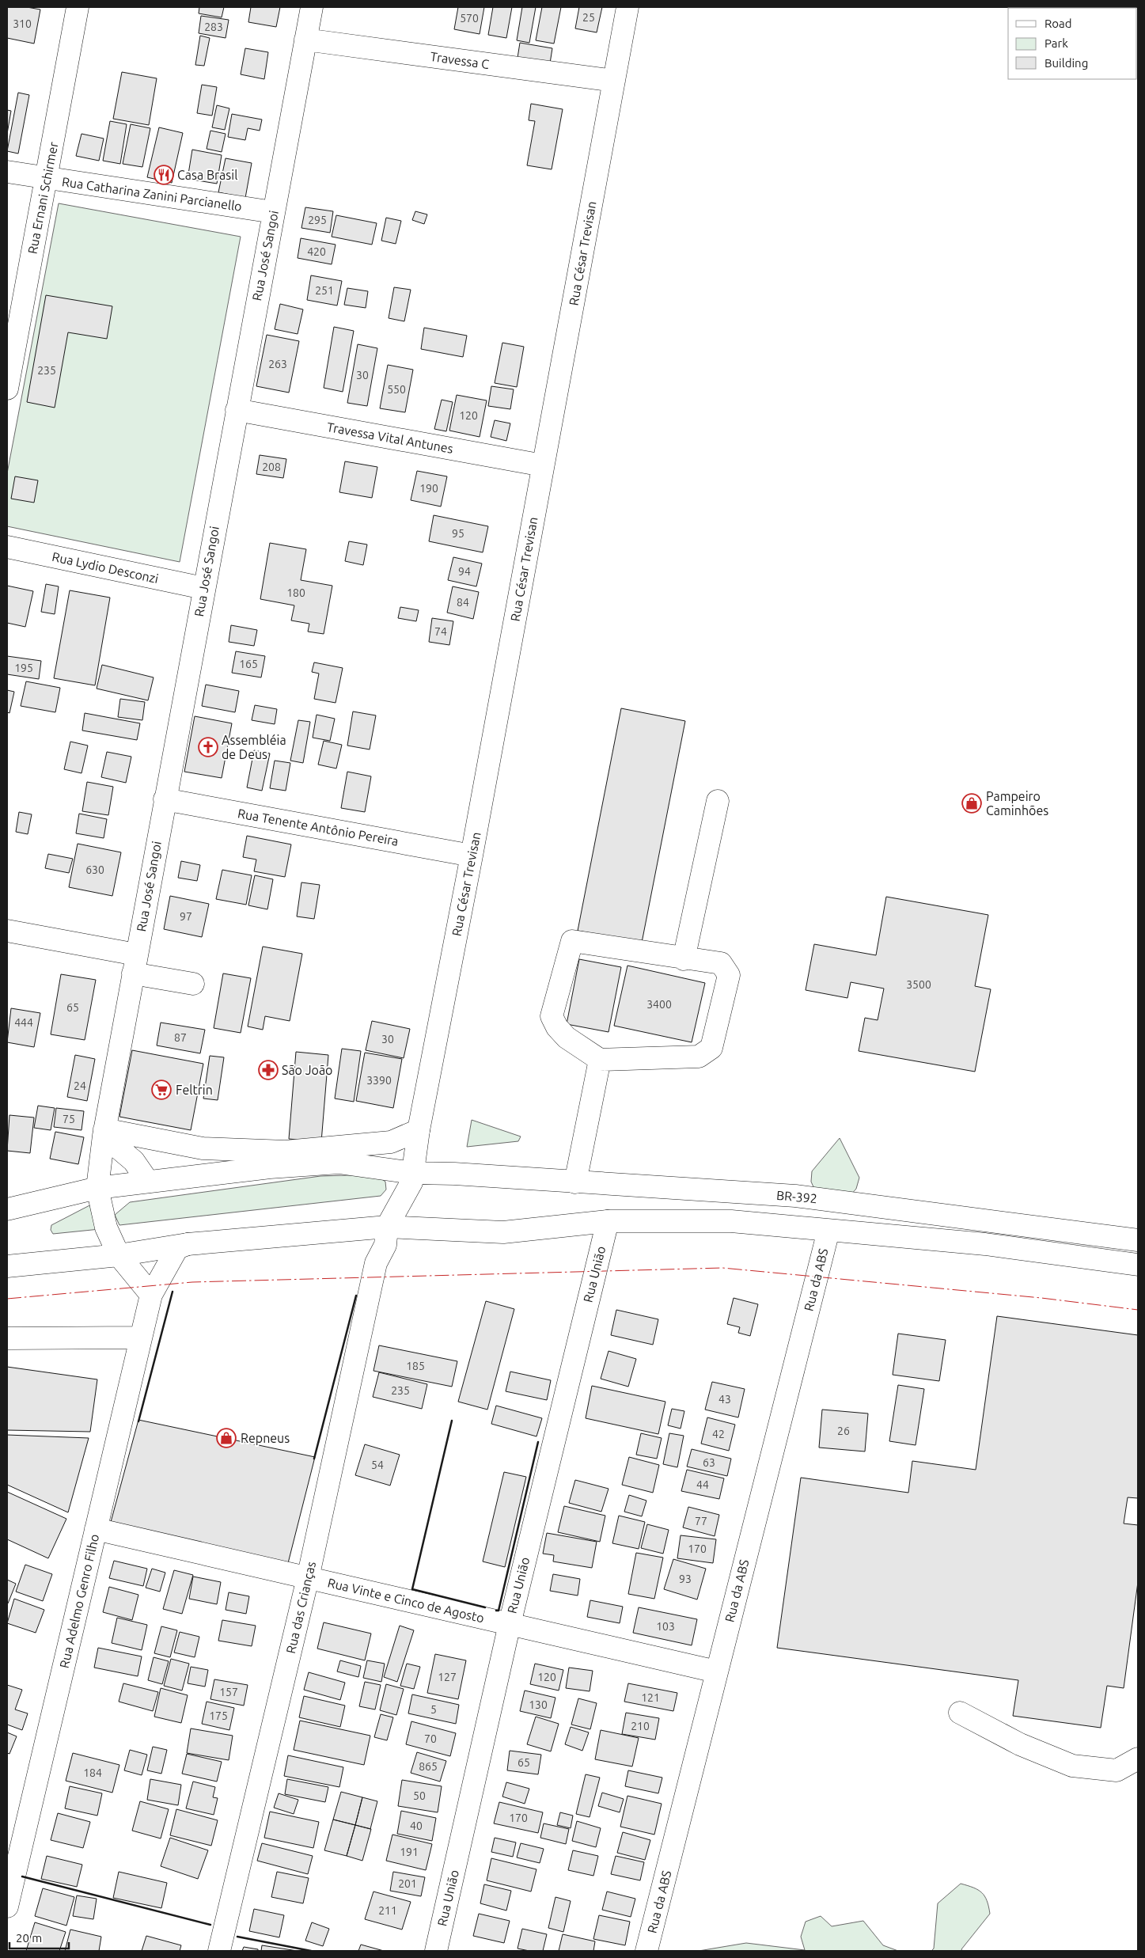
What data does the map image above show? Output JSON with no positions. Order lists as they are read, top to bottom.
{
  "streets": {
    "main road": [
      "Travessa C",
      "Rua Catharina Zanini Parcianello",
      "Rua Ernani Schirmer",
      "Rua César Trevisan",
      "Rua José Sangoi",
      "Travessa Vital Antunes",
      "Rua Lydio Desconzi",
      "Rua Tenente Antônio Pereira",
      "BR-392",
      "Rua União",
      "Rua da ABS",
      "Rua Vinte e Cinco de Agosto",
      "Rua Adelmo Genro Filho",
      "Rua das Crianças"
    ]
  },
  "crossings": [
    ["Travessa C", "Rua César Trevisan"],
    ["Travessa C", "Rua José Sangoi"],
    ["Rua Catharina Zanini Parcianello", "Rua Ernani Schirmer"],
    ["Rua Catharina Zanini Parcianello", "Rua José Sangoi"],
    ["Rua César Trevisan", "Travessa Vital Antunes"],
    ["Rua César Trevisan", "Rua Tenente Antônio Pereira"],
    ["Rua César Trevisan", "Rua das Crianças"],
    ["Rua José Sangoi", "Travessa Vital Antunes"],
    ["Rua José Sangoi", "Rua Lydio Desconzi"],
    ["Rua José Sangoi", "Rua Tenente Antônio Pereira"],
    ["Rua União", "Rua Vinte e Cinco de Agosto"],
    ["Rua da ABS", "Rua Vinte e Cinco de Agosto"],
    ["Rua Vinte e Cinco de Agosto", "Rua Adelmo Genro Filho"],
    ["Rua Vinte e Cinco de Agosto", "Rua das Crianças"]
  ],
  "places": {
    "restaurant": ["Casa Brasil"],
    "church": ["Assembléia de Deus"],
    "shop": ["Pampeiro Caminhões", "Repneus"],
    "pharmacy": ["São João"],
    "supermarket": ["Feltrin"]
  },
  "house_numbers": [
    "25",
    "570",
    "310",
    "283",
    "295",
    "420",
    "251",
    "263",
    "235",
    "30",
    "550",
    "120",
    "208",
    "190",
    "95",
    "94",
    "180",
    "84",
    "74",
    "165",
    "195",
    "630",
    "97",
    "3500",
    "3400",
    "65",
    "444",
    "87",
    "30",
    "3390",
    "24",
    "75",
    "185",
    "235",
    "43",
    "26",
    "42",
    "63",
    "54",
    "44",
    "77",
    "170",
    "93",
    "103",
    "127",
    "120",
    "157",
    "121",
    "130",
    "5",
    "175",
    "210",
    "70",
    "65",
    "865",
    "184",
    "50",
    "170",
    "40",
    "191",
    "201",
    "211"
  ],
  "legend": ["Road", "Park", "Building"],
  "scale_bar": "20 m"
}
